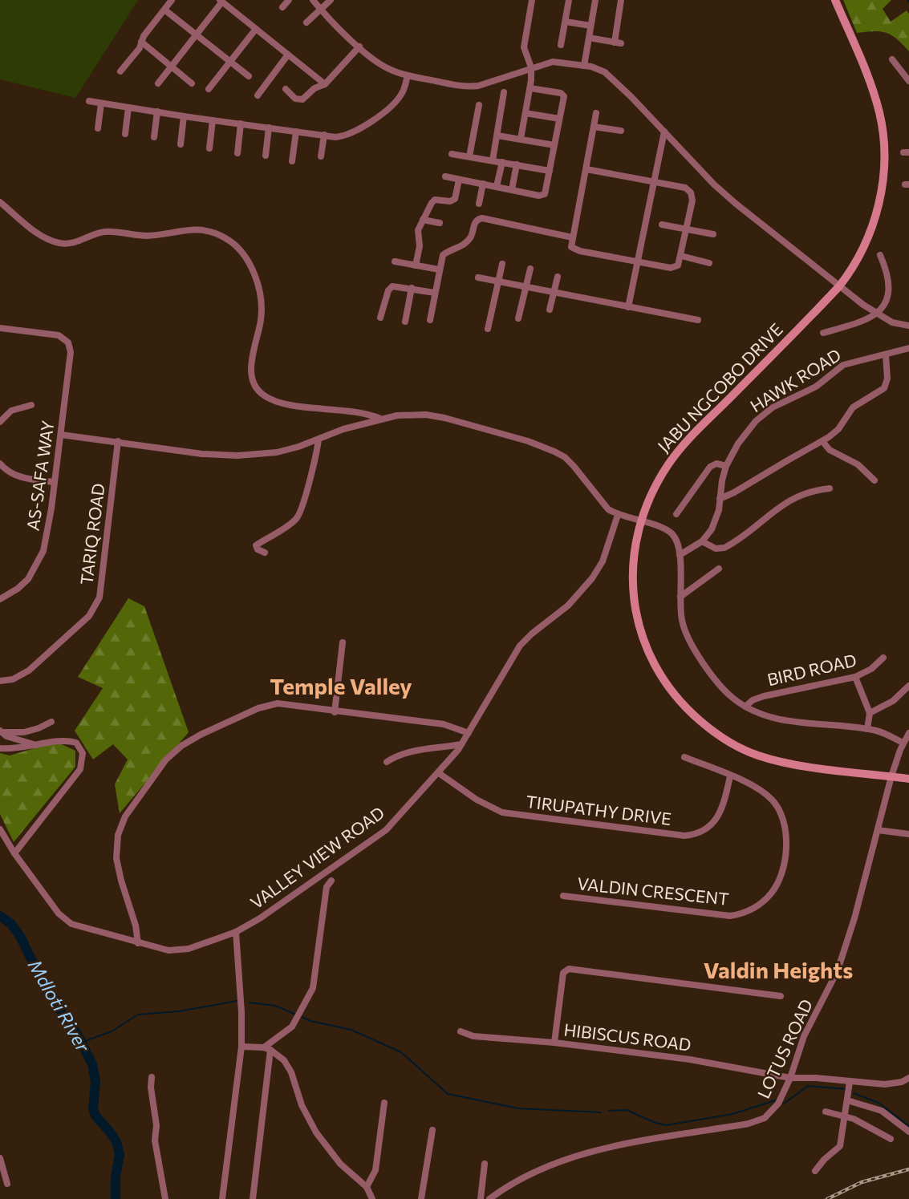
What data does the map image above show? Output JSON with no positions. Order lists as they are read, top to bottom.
{
  "streets": {
    "main road": ["JABU NGCOBO DRIVE"],
    "street": [
      "HAWK ROAD",
      "AS-SAFA WAY",
      "TARIQ ROAD",
      "BIRD ROAD",
      "TIRUPATHY DRIVE",
      "VALLEY VIEW ROAD",
      "VALDIN CRESCENT",
      "HIBISCUS ROAD",
      "LOTUS ROAD"
    ]
  },
  "crossings": [
    ["JABU NGCOBO DRIVE", "LOTUS ROAD"],
    ["TIRUPATHY DRIVE", "VALLEY VIEW ROAD"],
    ["TIRUPATHY DRIVE", "VALDIN CRESCENT"],
    ["HIBISCUS ROAD", "LOTUS ROAD"]
  ],
  "districts": ["Temple Valley", "Valdin Heights"],
  "water": ["Mdloti River"]
}
